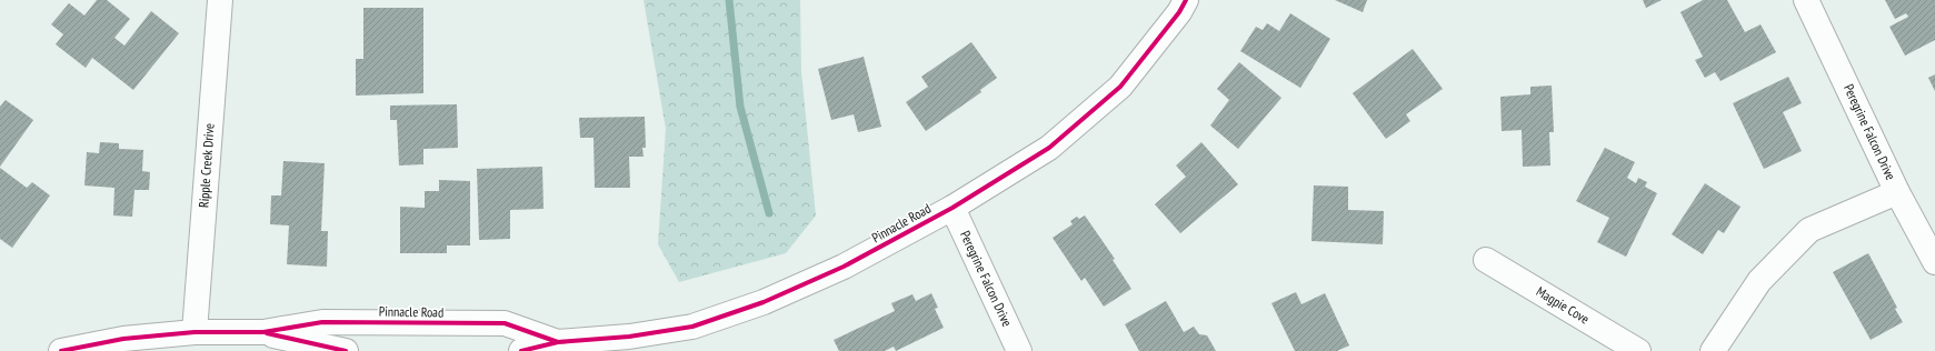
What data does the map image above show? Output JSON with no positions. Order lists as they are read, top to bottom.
{
  "streets": {
    "street": [
      "Peregrine Falcon Drive",
      "Ripple Creek Drive",
      "Pinnacle Road",
      "Magpie Cove"
    ]
  },
  "crossings": [
    ["Peregrine Falcon Drive", "Pinnacle Road"],
    ["Ripple Creek Drive", "Pinnacle Road"]
  ]
}
